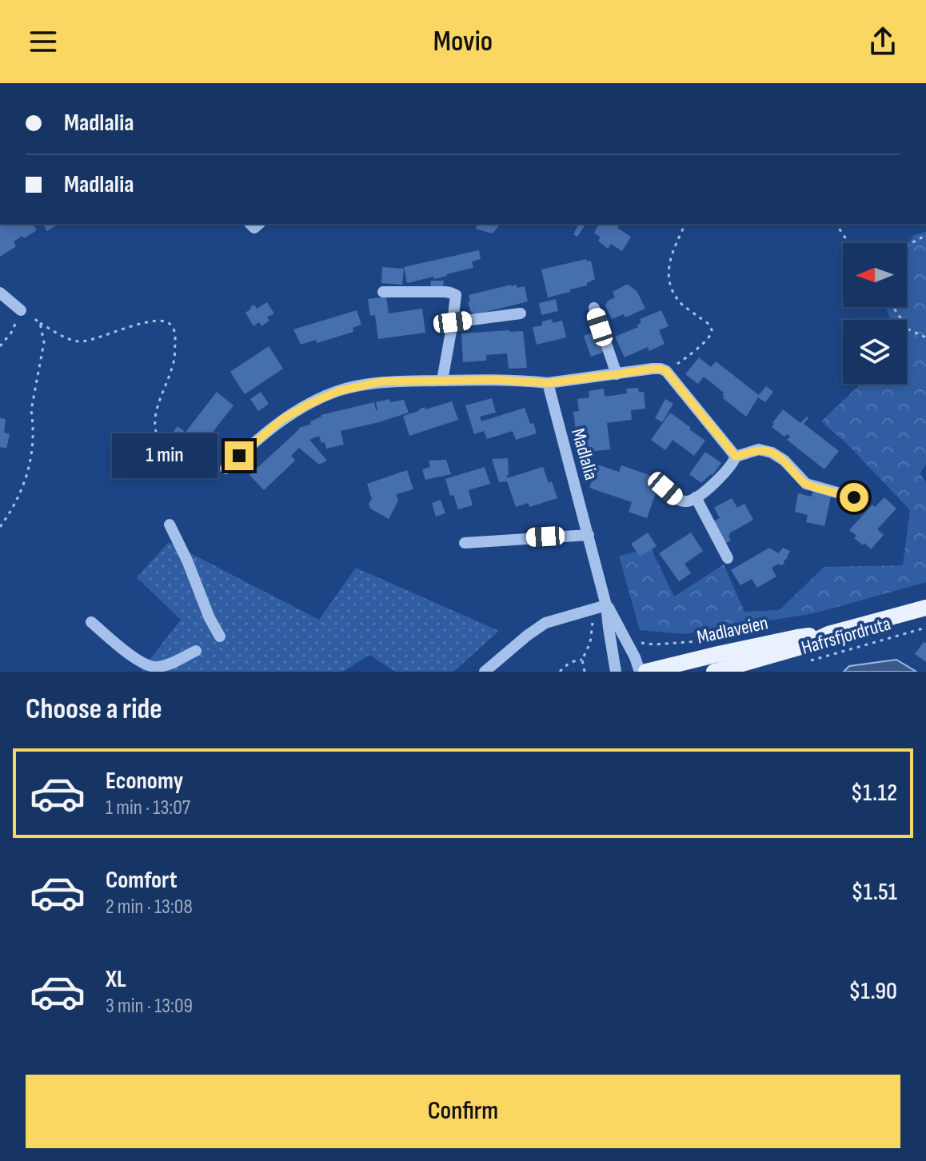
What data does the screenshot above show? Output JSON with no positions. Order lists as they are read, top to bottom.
{
  "streets": {
    "main road": ["Madlaveien"],
    "street": ["Madlalia"],
    "path": ["Hafrsfjordruta"]
  },
  "north": "left",
  "page": {
    "header": "Movio",
    "banner": ["Madlalia", "Madlalia"],
    "bubble": "1 min",
    "heading": "Choose a ride",
    "list": [
      {
        "name": "Economy",
        "note": "1 min · 13:07",
        "value": "$1.12"
      },
      {
        "name": "Comfort",
        "note": "2 min · 13:08",
        "value": "$1.51"
      },
      {
        "name": "XL",
        "note": "3 min · 13:09",
        "value": "$1.90"
      }
    ],
    "buttons": "Confirm"
  }
}
